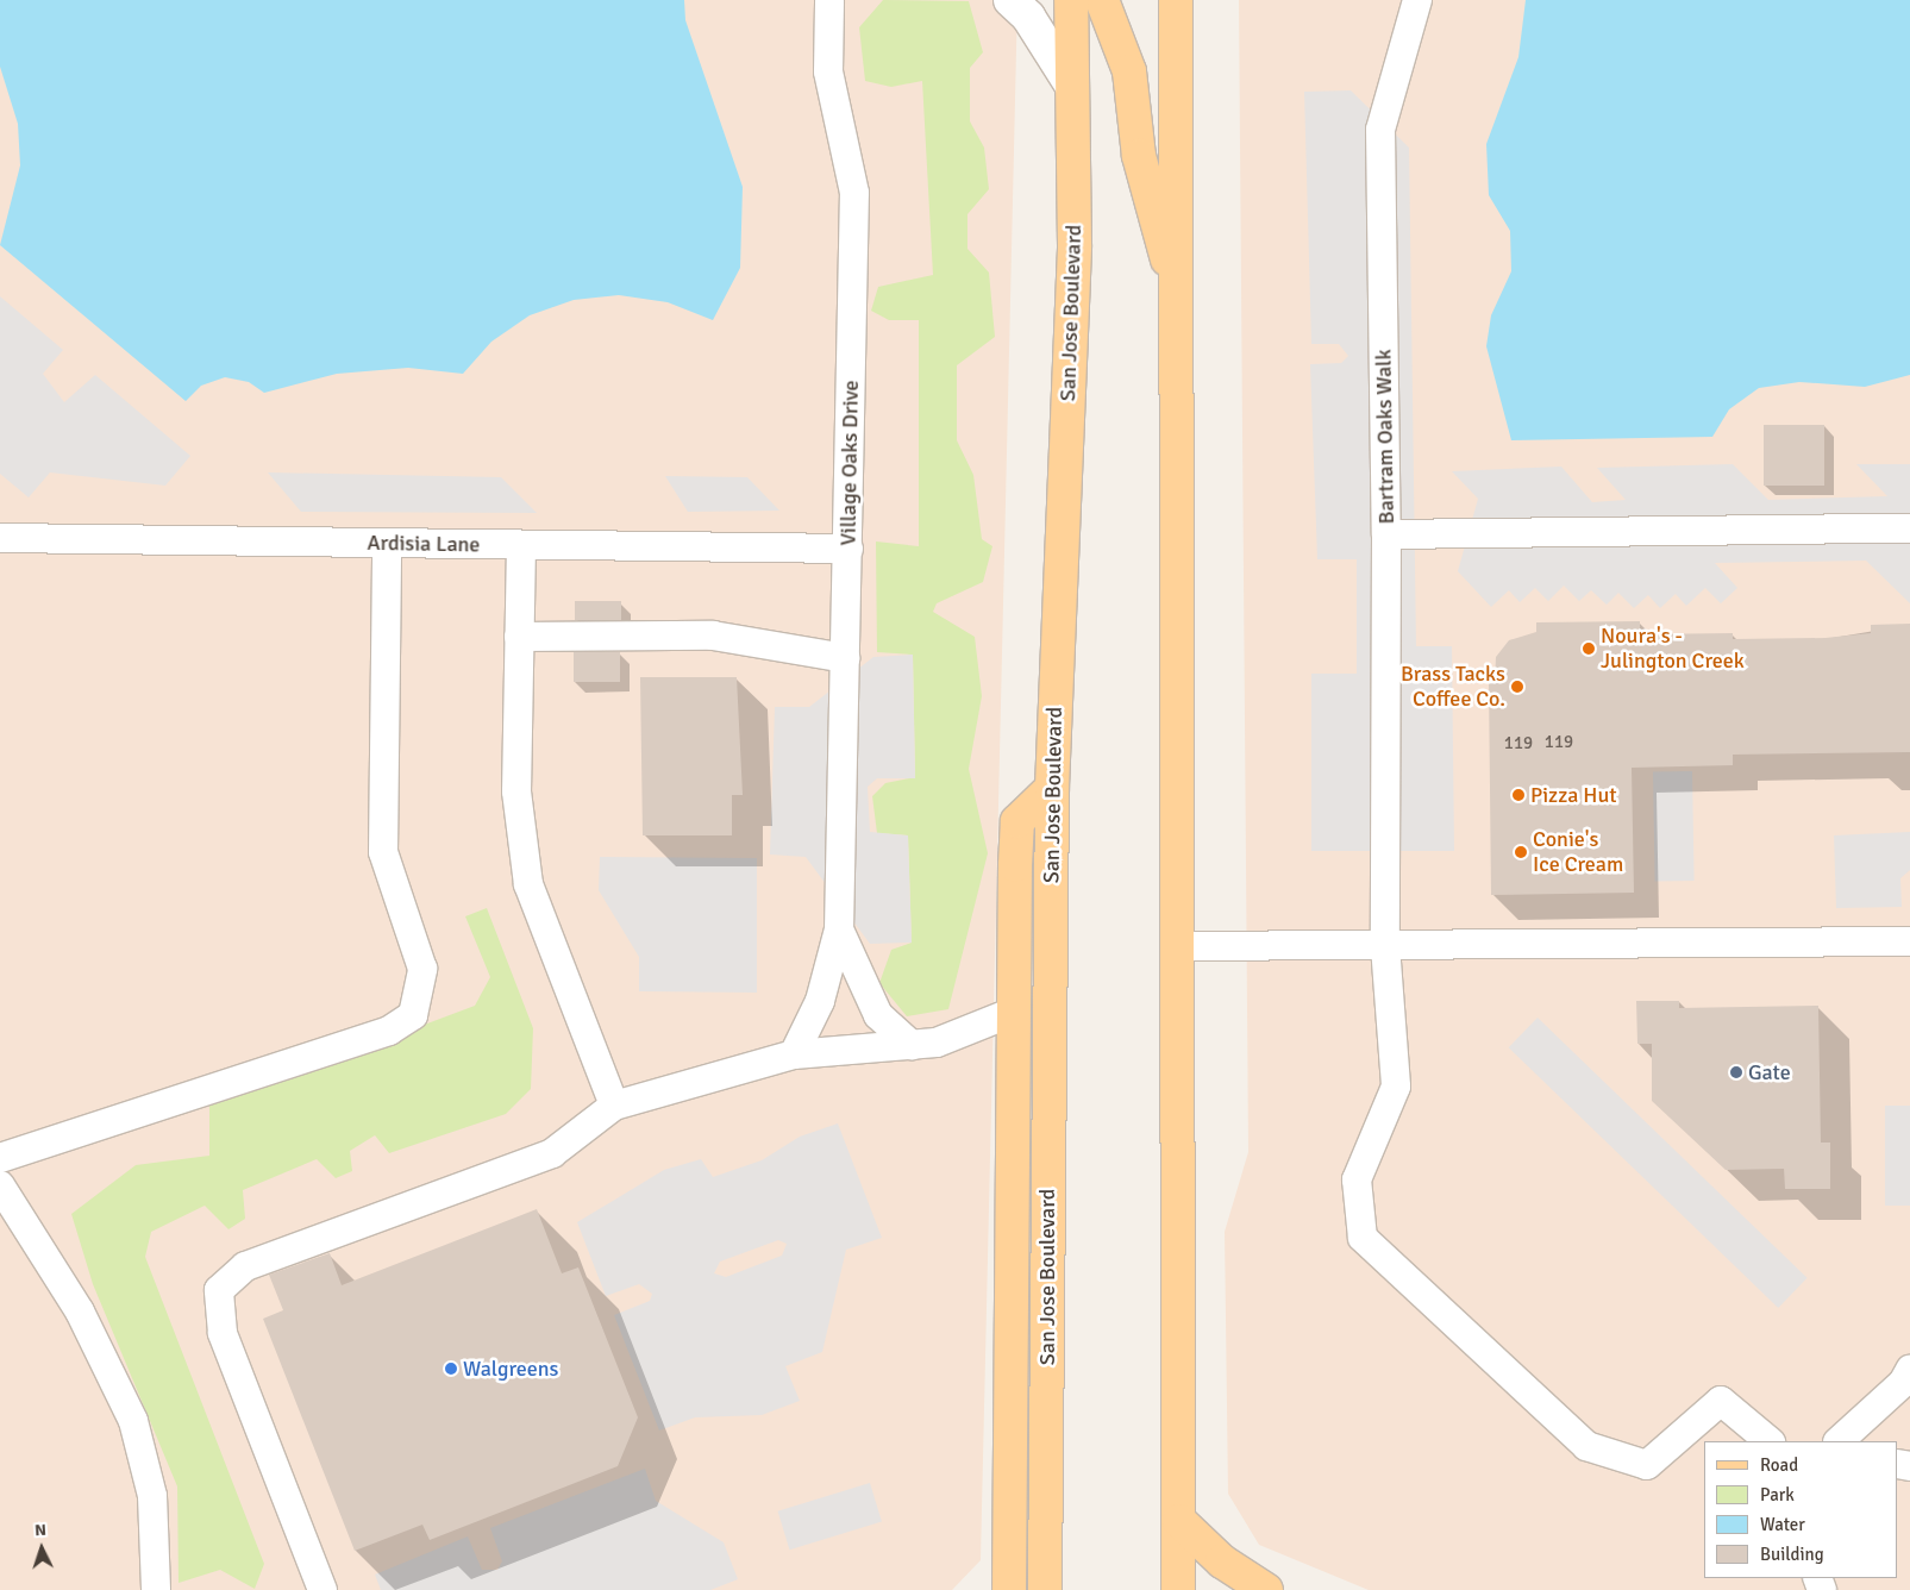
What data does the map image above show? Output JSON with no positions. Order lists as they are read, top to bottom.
{
  "streets": {
    "main road": ["San Jose Boulevard"],
    "lane": ["Bartram Oaks Walk", "Village Oaks Drive", "Ardisia Lane"]
  },
  "crossings": [
    ["Village Oaks Drive", "Ardisia Lane"]
  ],
  "places": [
    "Noura's - Julington Creek",
    "Brass Tacks Coffee Co.",
    "Pizza Hut",
    "Conie's Ice Cream",
    "Gate",
    "Walgreens"
  ],
  "house_numbers": ["119", "119"],
  "legend": [
    "Road",
    "Park",
    "Water",
    "Building"
  ],
  "north": "top"
}
